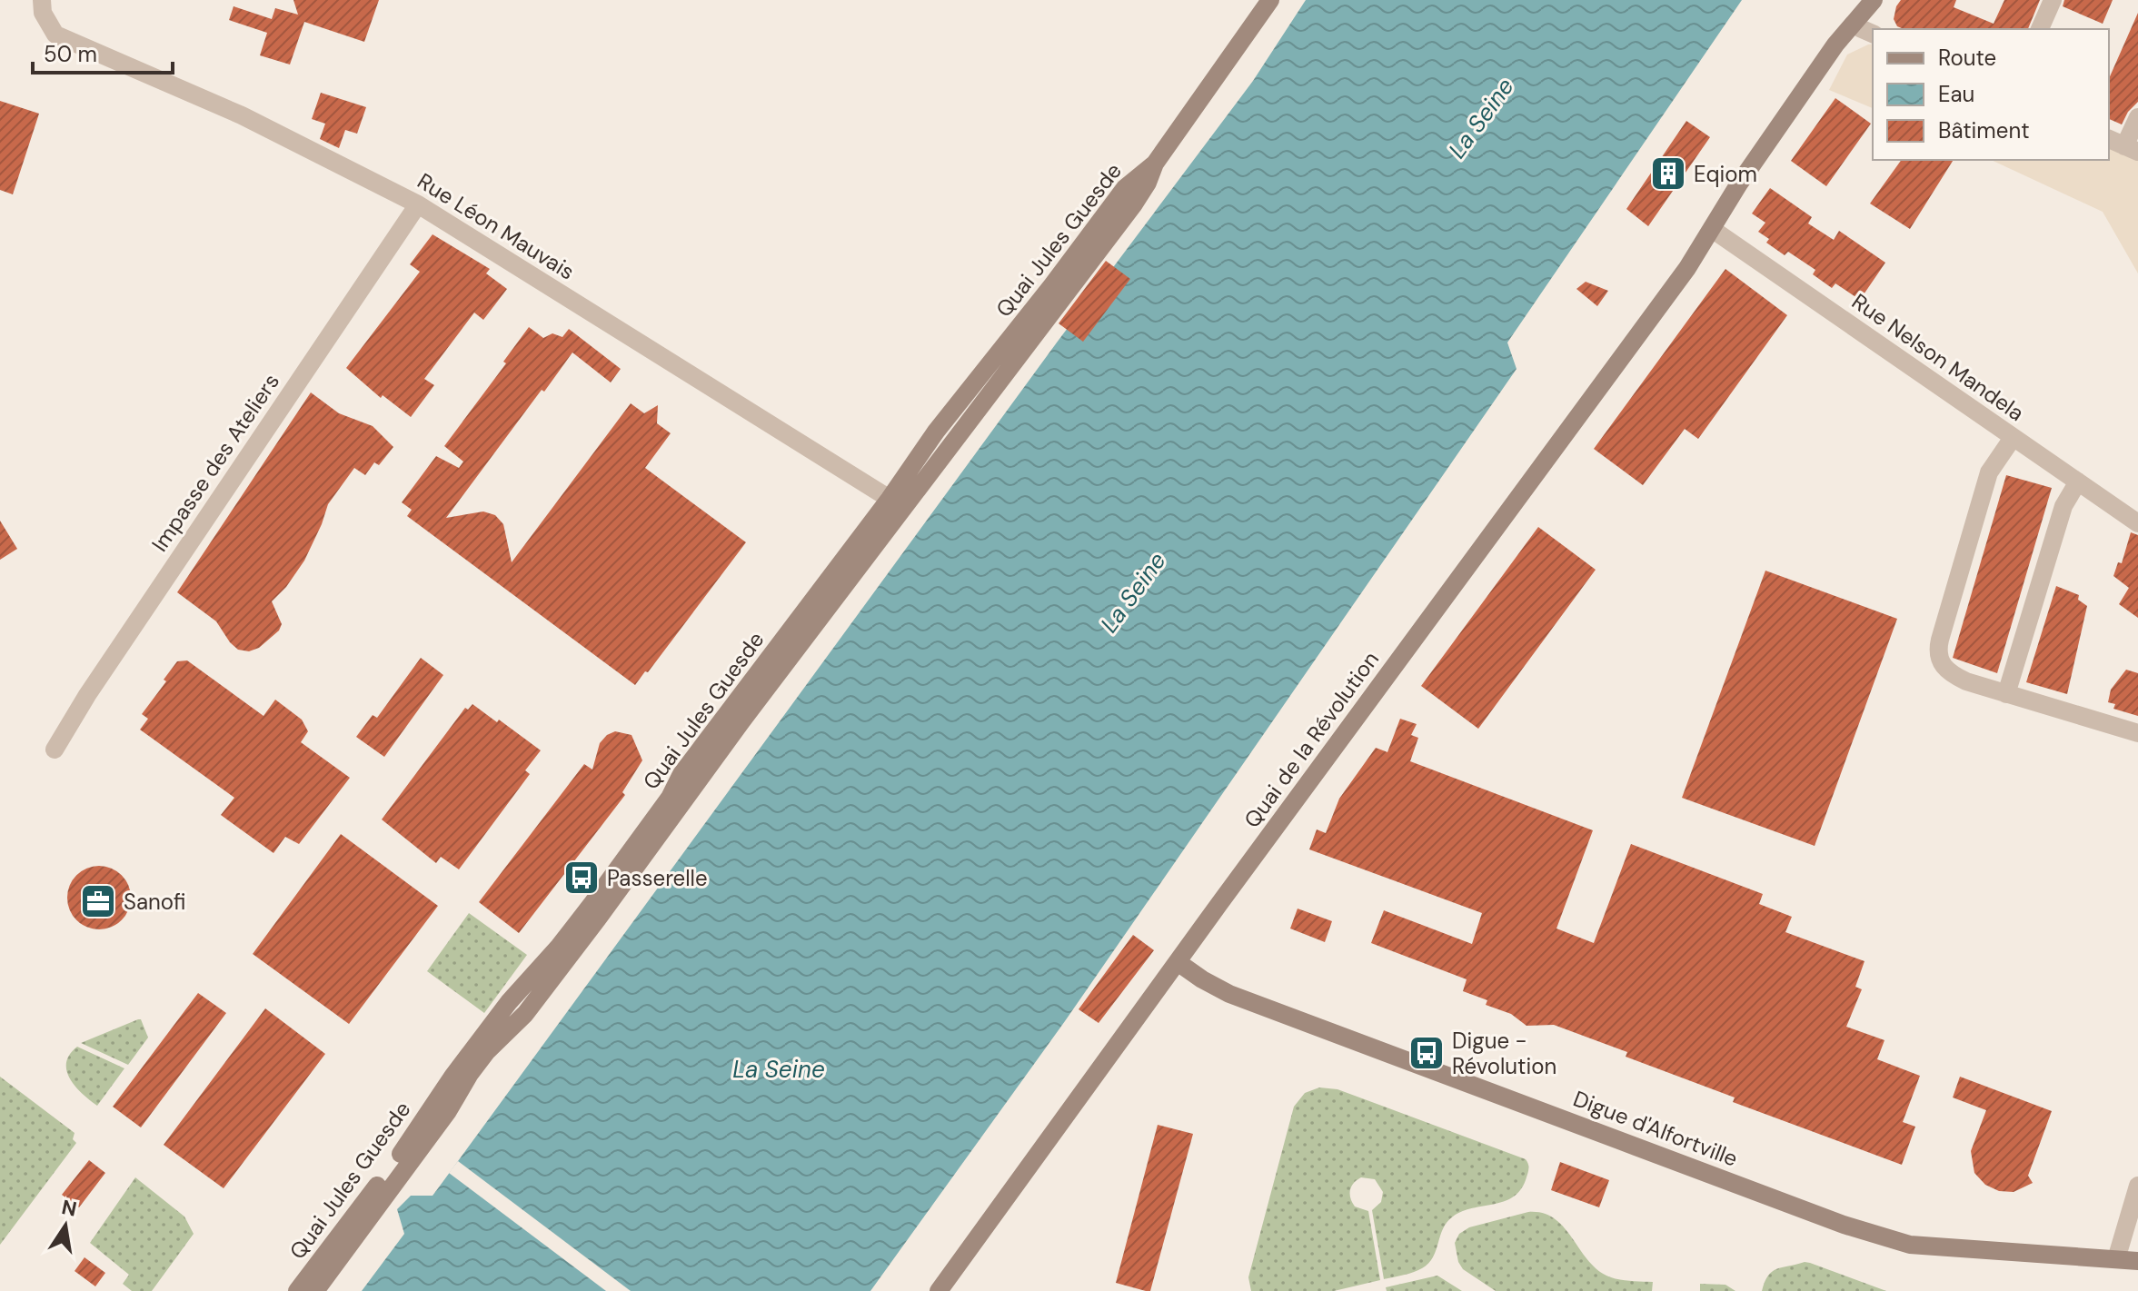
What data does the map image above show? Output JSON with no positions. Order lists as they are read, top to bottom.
{
  "streets": {
    "main road": ["Quai Jules Guesde", "Quai de la Révolution", "Digue d'Alfortville"],
    "street": ["Rue Léon Mauvais", "Rue Nelson Mandela", "Impasse des Ateliers"]
  },
  "crossings": [
    ["Rue Léon Mauvais", "Quai Jules Guesde"],
    ["Rue Léon Mauvais", "Impasse des Ateliers"],
    ["Rue Nelson Mandela", "Quai de la Révolution"],
    ["Quai de la Révolution", "Digue d'Alfortville"]
  ],
  "water": ["La Seine"],
  "places": {
    "building": ["Eqiom"],
    "bus stop": ["Passerelle", "Digue - Révolution"],
    "office": ["Sanofi"]
  },
  "legend": ["Route", "Eau", "Bâtiment"],
  "scale_bar": "50 m",
  "north": "top"
}
